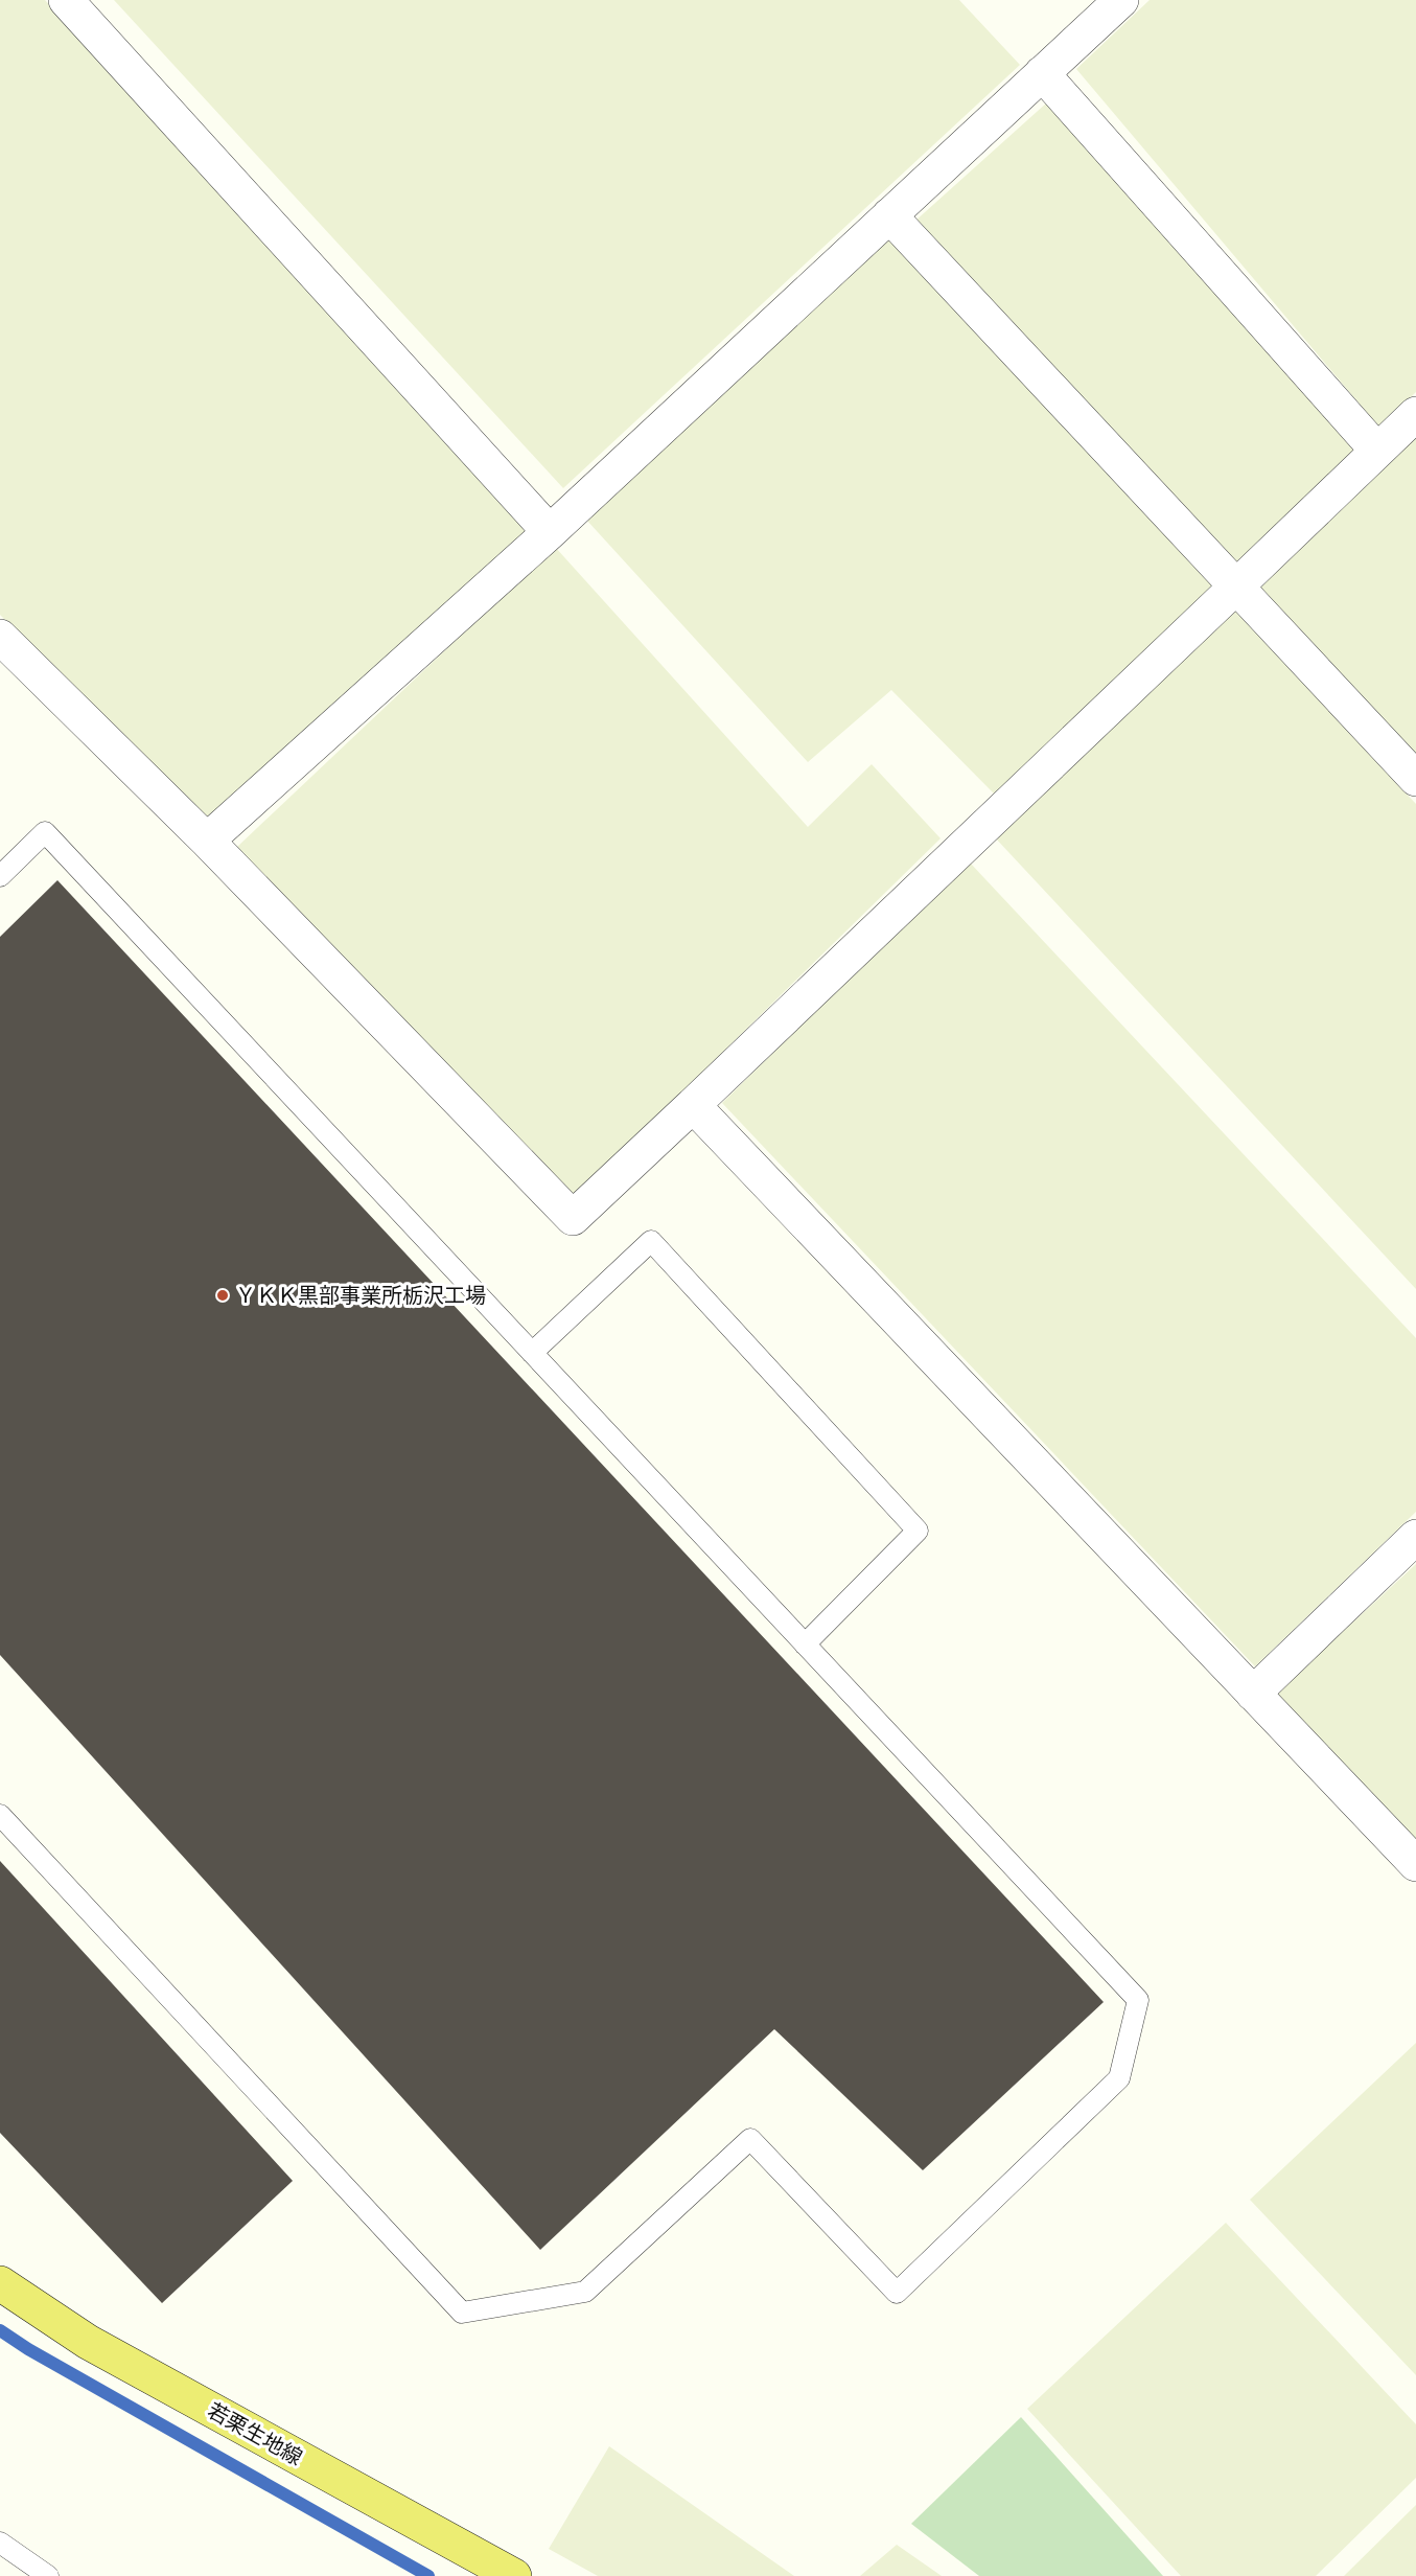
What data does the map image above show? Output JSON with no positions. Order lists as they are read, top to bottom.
{
  "streets": {
    "main road": ["若栗生地線"]
  },
  "places": ["ＹＫＫ黒部事業所栃沢工場"]
}
